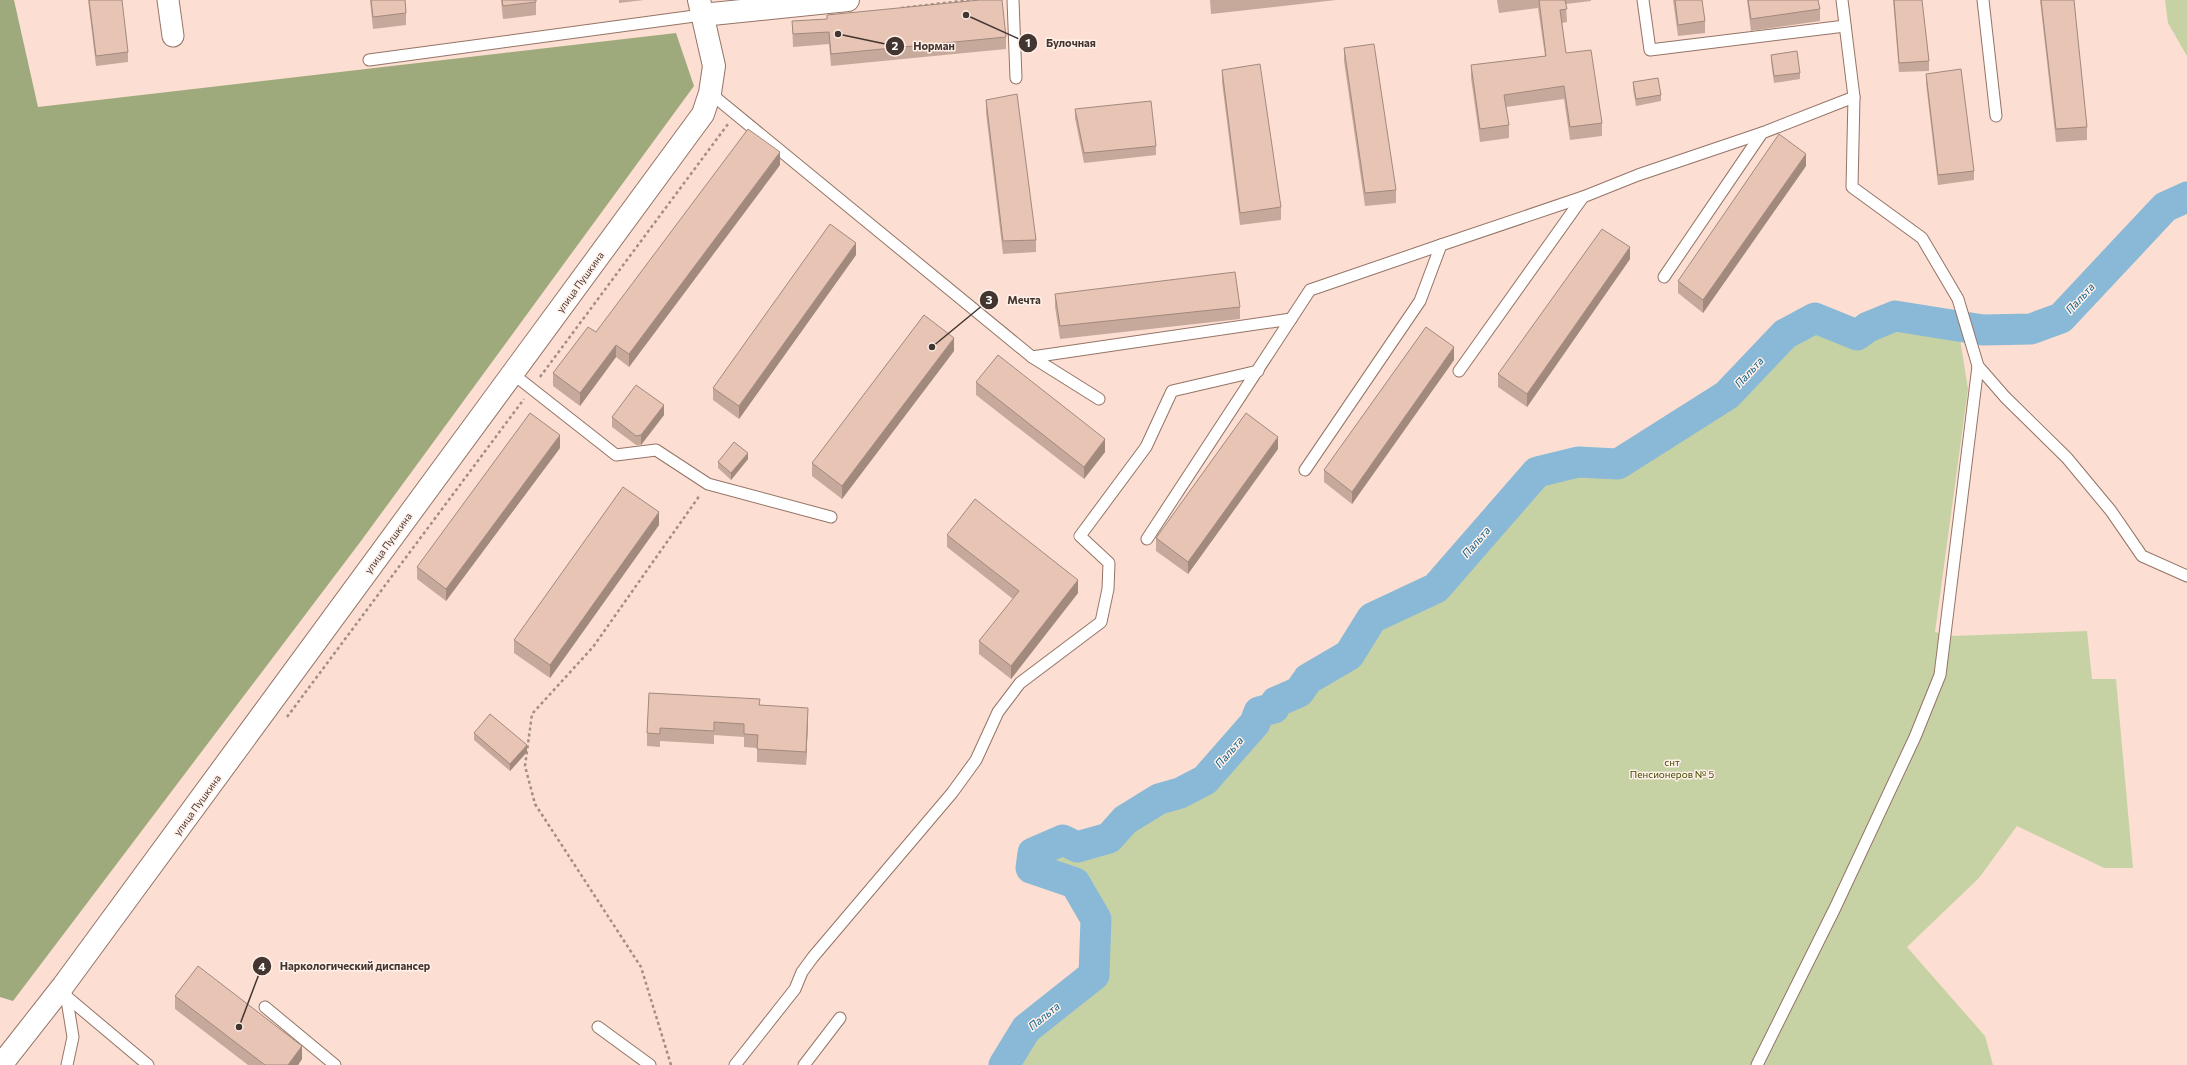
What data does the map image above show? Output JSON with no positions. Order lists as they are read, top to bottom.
{
  "streets": {
    "street": ["улица Пушкина"]
  },
  "water": ["Пальта"],
  "parks": ["снт Пенсионеров № 5"],
  "places": [
    "Булочная",
    "Норман",
    "Мечта",
    "Наркологический диспансер"
  ]
}
